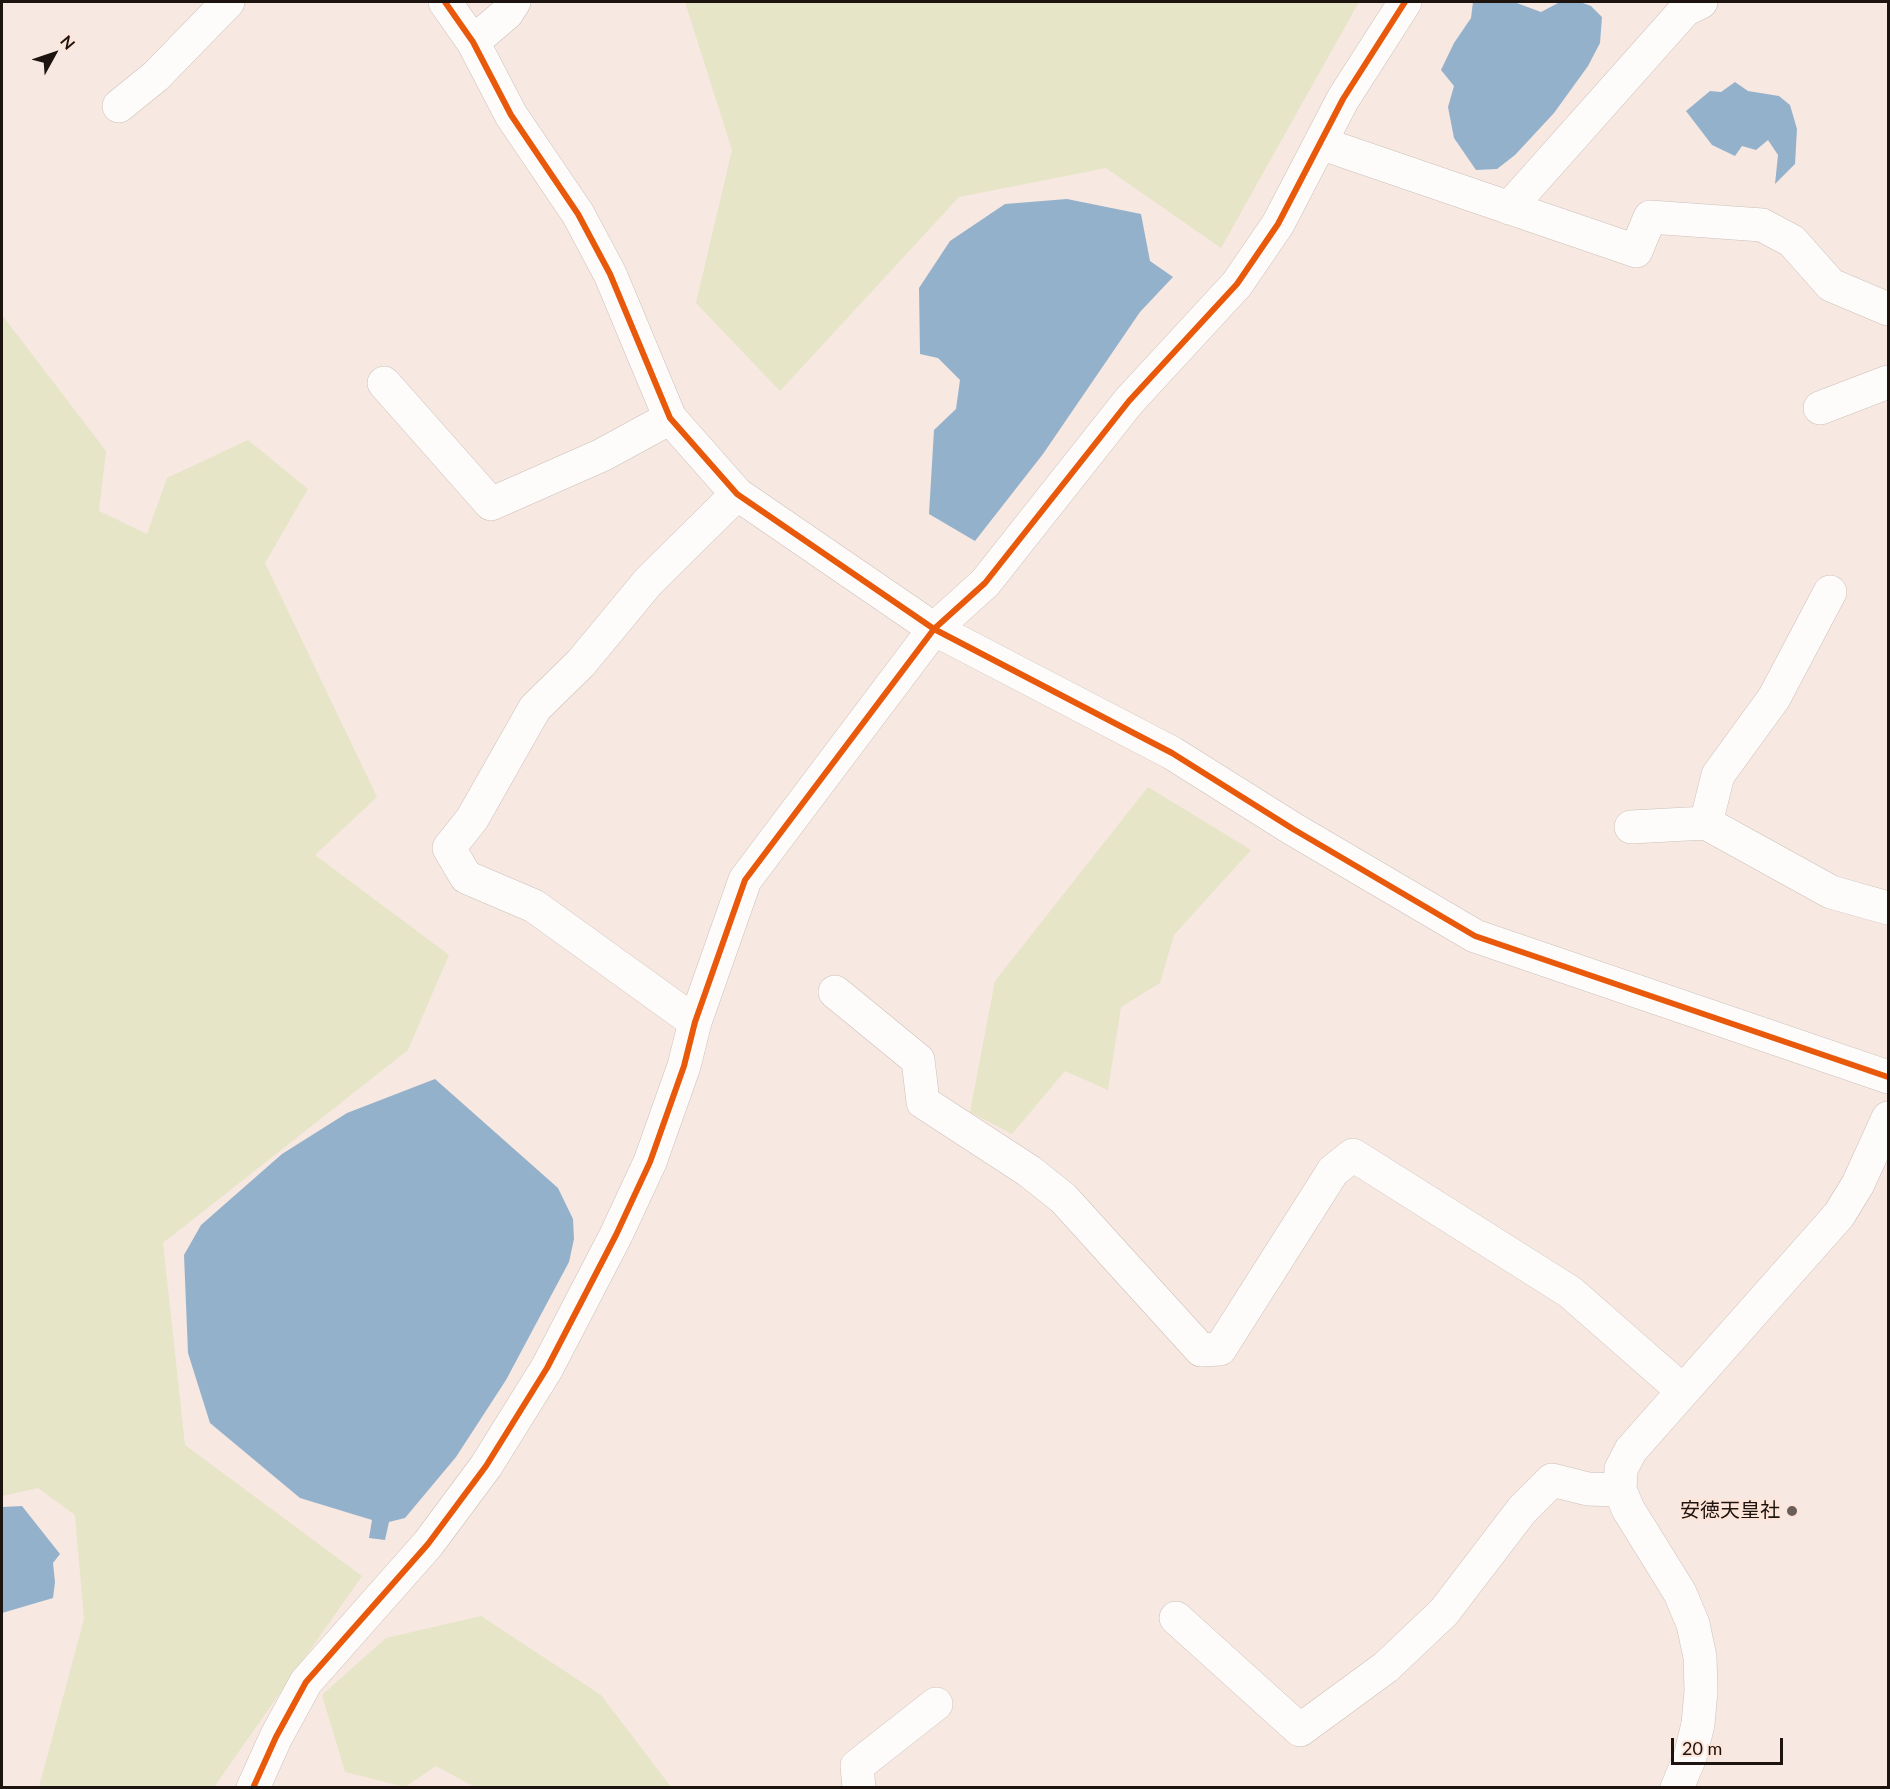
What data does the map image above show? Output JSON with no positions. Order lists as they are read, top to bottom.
{
  "places": ["安徳天皇社"],
  "scale_bar": "20 m",
  "north": "top right"
}
